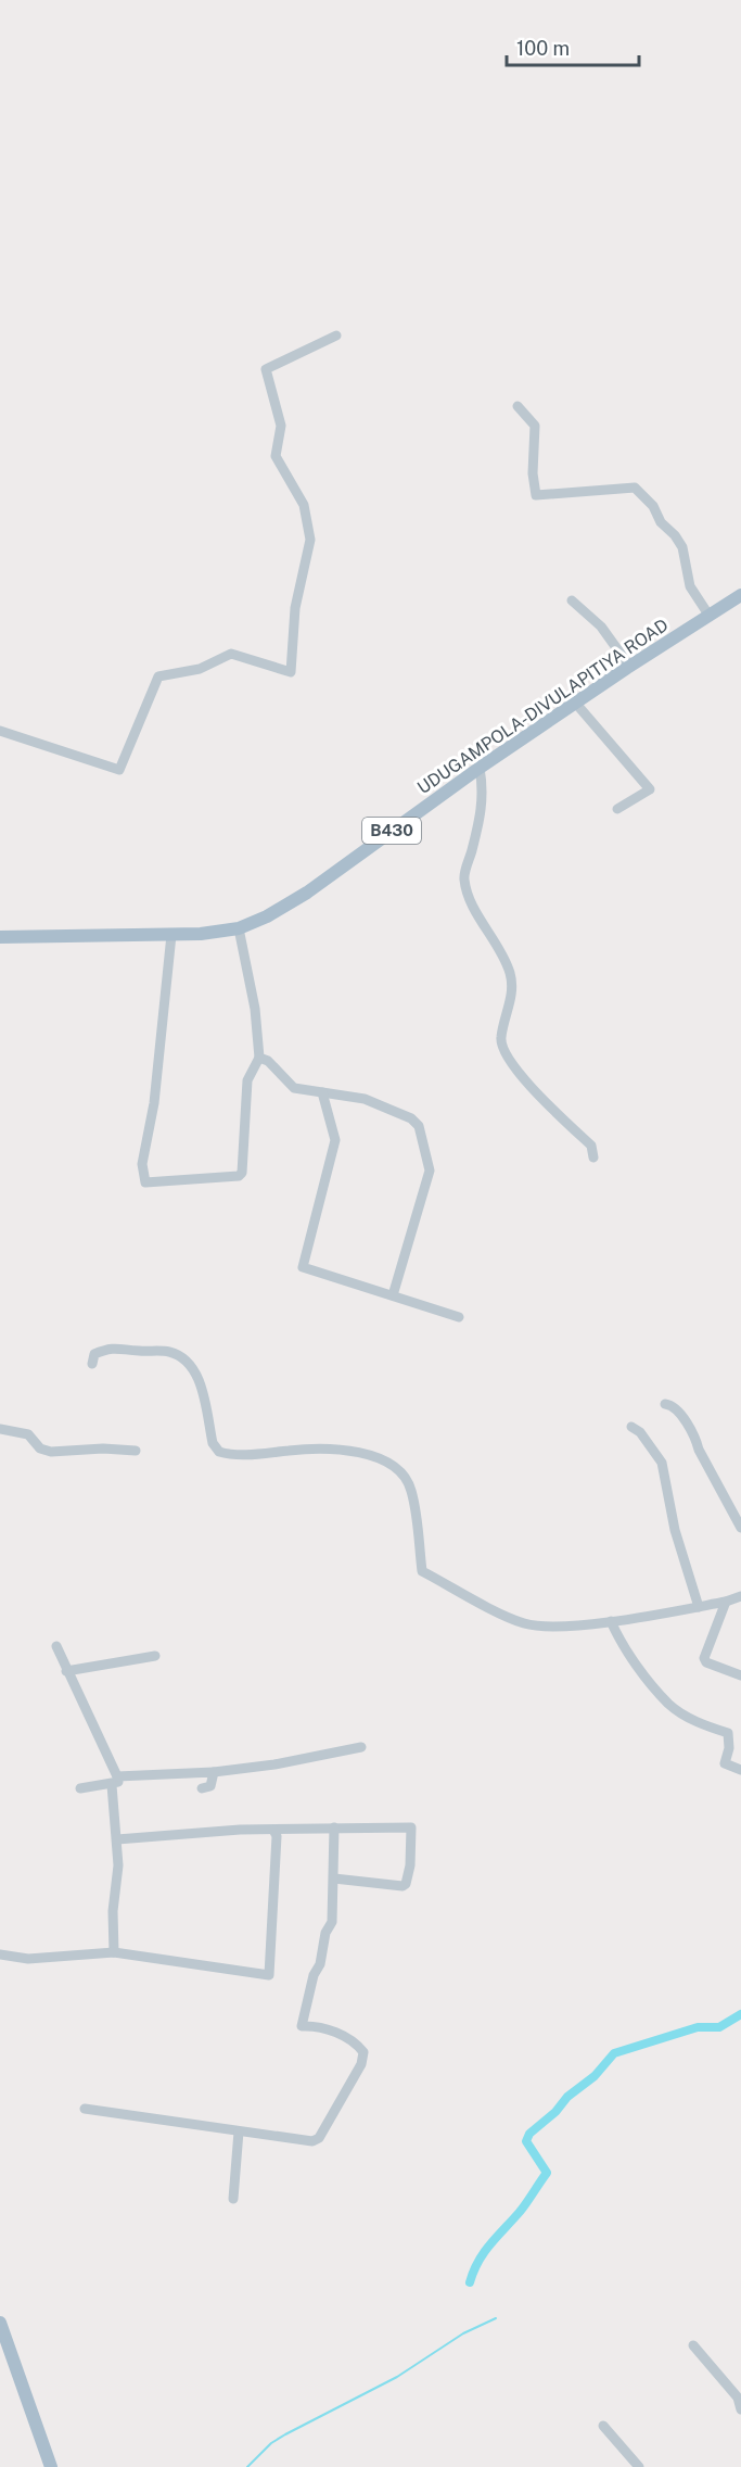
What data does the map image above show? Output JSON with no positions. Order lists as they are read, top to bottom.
{
  "streets": {
    "main road": ["UDUGAMPOLA-DIVULAPITIYA ROAD", "B430"]
  },
  "scale_bar": "100 m"
}
